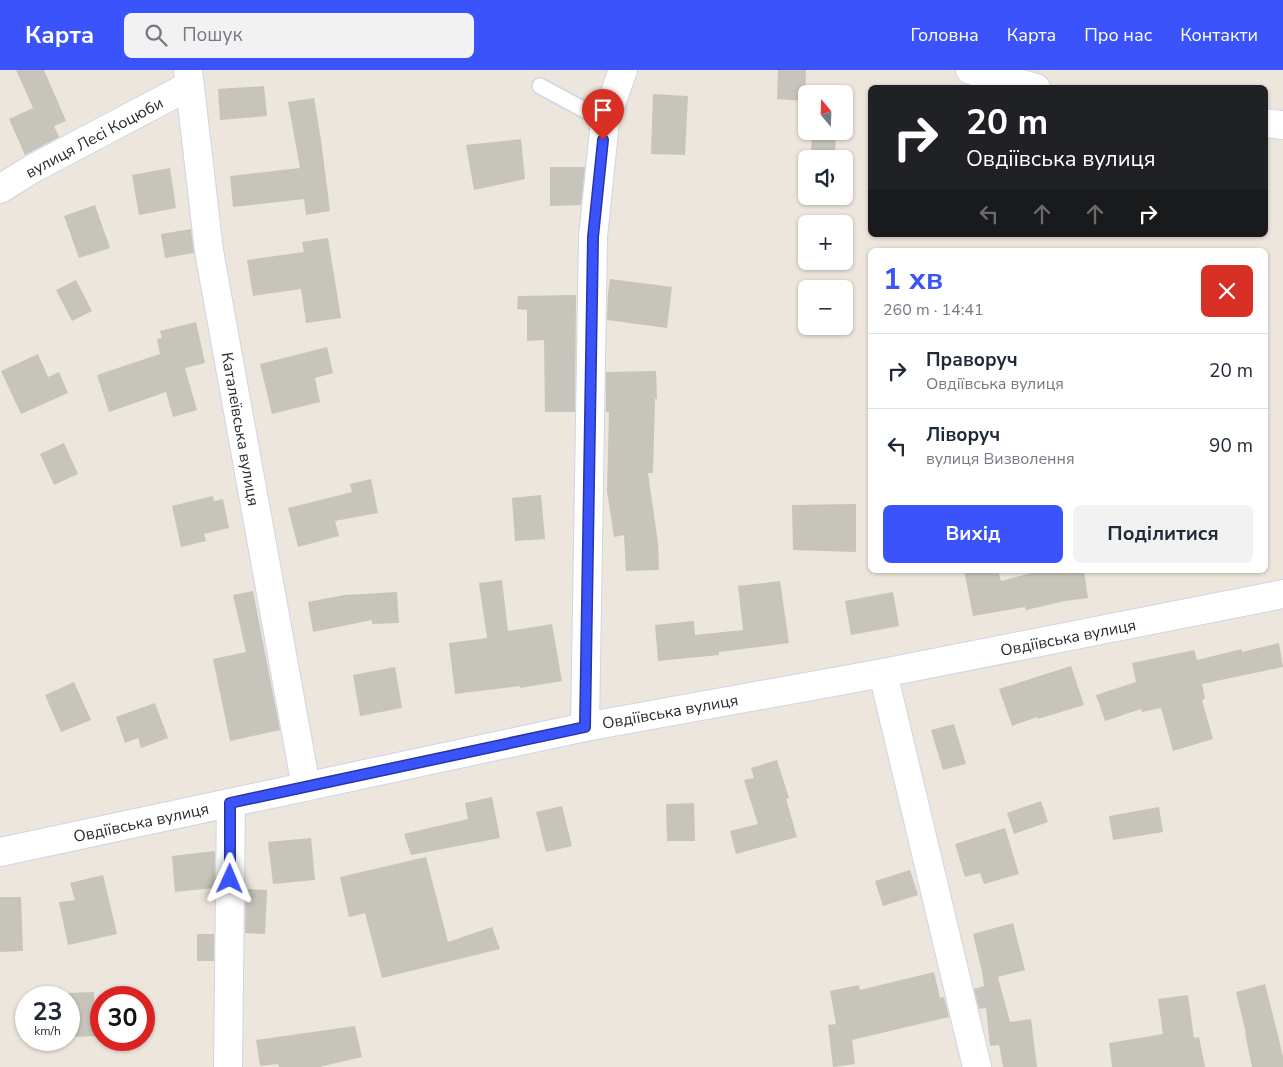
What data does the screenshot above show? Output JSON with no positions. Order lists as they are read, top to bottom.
{
  "streets": {
    "street": ["вулиця Лесі Коцюби", "Каталеївська вулиця", "Овдіївська вулиця"]
  },
  "crossings": [
    ["вулиця Лесі Коцюби", "Каталеївська вулиця"],
    ["Каталеївська вулиця", "Овдіївська вулиця"]
  ],
  "north": "top",
  "page": {
    "header": "Карта",
    "search": "Пошук",
    "nav": [
      "Головна",
      "Карта",
      "Про нас",
      "Контакти"
    ],
    "map_buttons": ["+", "−"],
    "turn": ["20 m", "Овдіївська вулиця"],
    "heading": ["1 хв", "260 m · 14:41"],
    "list": [
      {
        "name": "Праворуч",
        "note": "Овдіївська вулиця",
        "value": "20 m"
      },
      {
        "name": "Ліворуч",
        "note": "вулиця Визволення",
        "value": "90 m"
      }
    ],
    "buttons": ["Вихід", "Поділитися"],
    "speed": "23 km/h",
    "limit": "30"
  }
}
